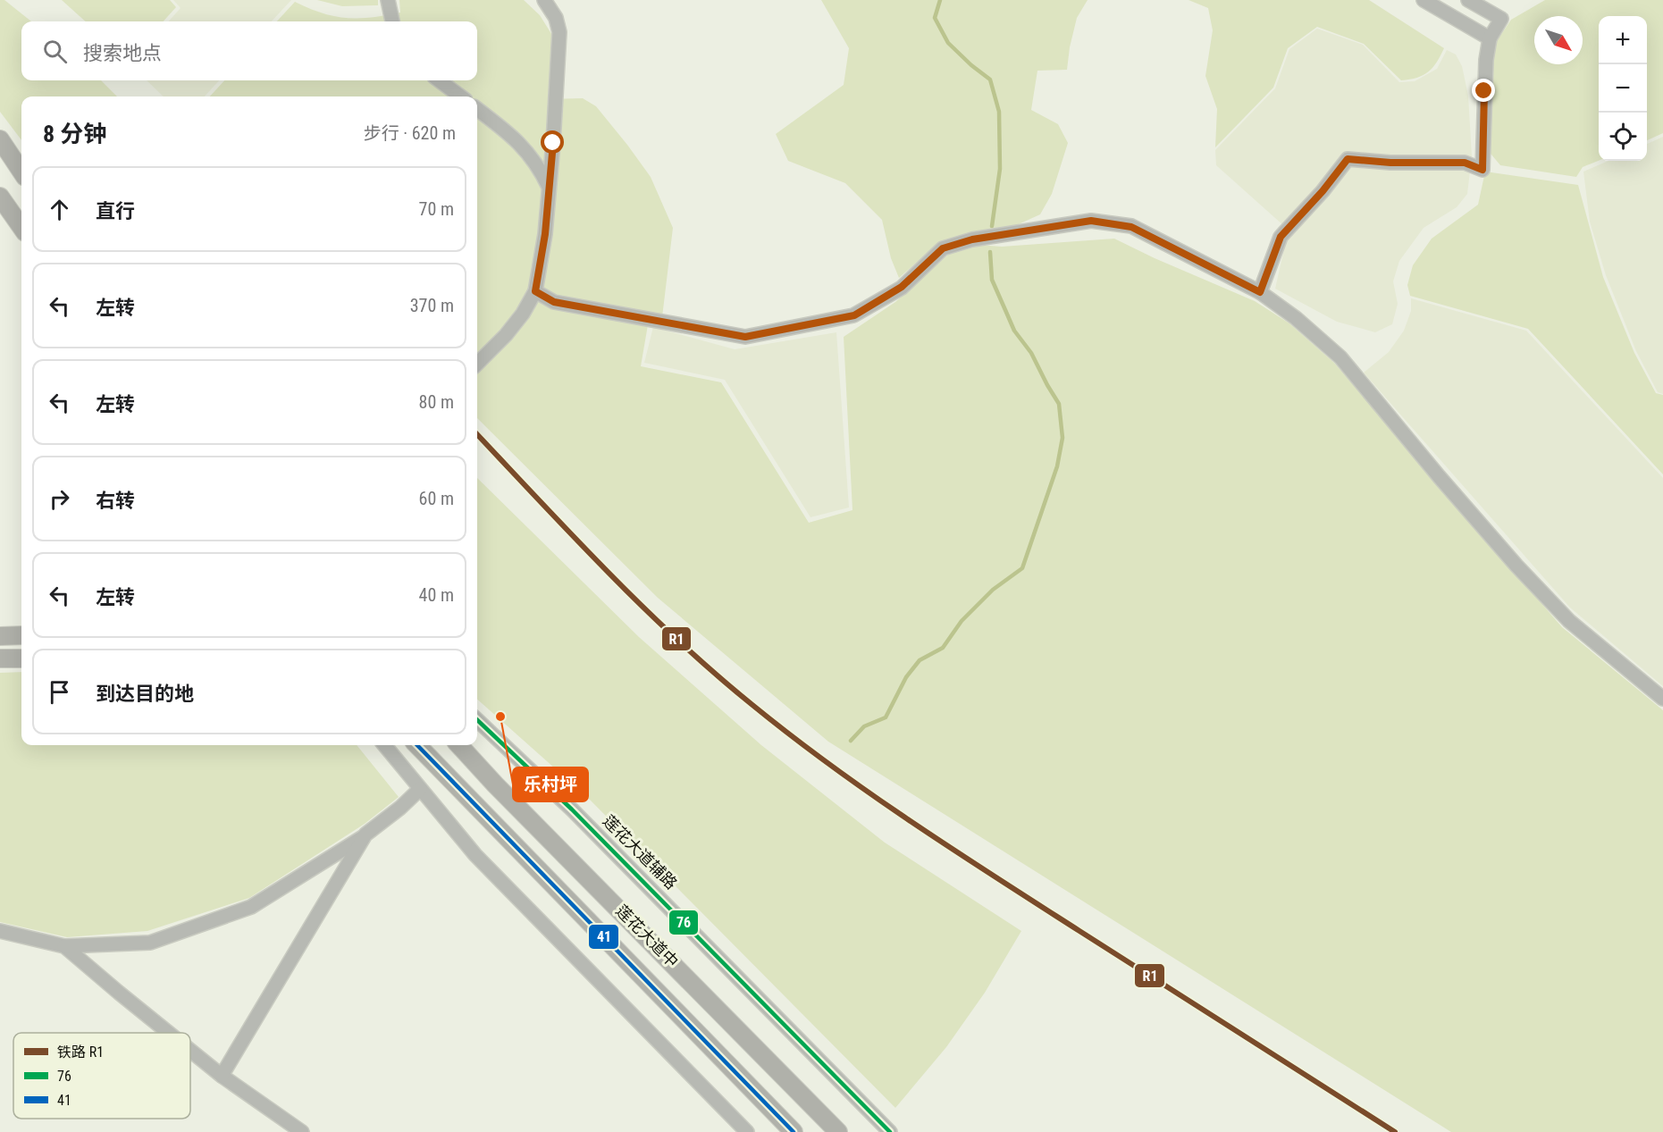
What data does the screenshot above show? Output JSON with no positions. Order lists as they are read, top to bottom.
{
  "streets": {
    "main road": ["莲花大道中"],
    "street": ["莲花大道辅路"]
  },
  "places": ["乐村坪"],
  "lines": ["rail line R1", "transit line 76", "transit line 41"],
  "legend": ["铁路 R1", "76", "41"],
  "north": "bottom right",
  "page": {
    "map_buttons": ["+", "−"],
    "search": "搜索地点",
    "heading": ["8 分钟", "步行 · 620 m"],
    "list": [
      ["直行", "70 m"],
      ["左转", "370 m"],
      ["左转", "80 m"],
      ["右转", "60 m"],
      ["左转", "40 m"],
      "到达目的地"
    ]
  }
}
